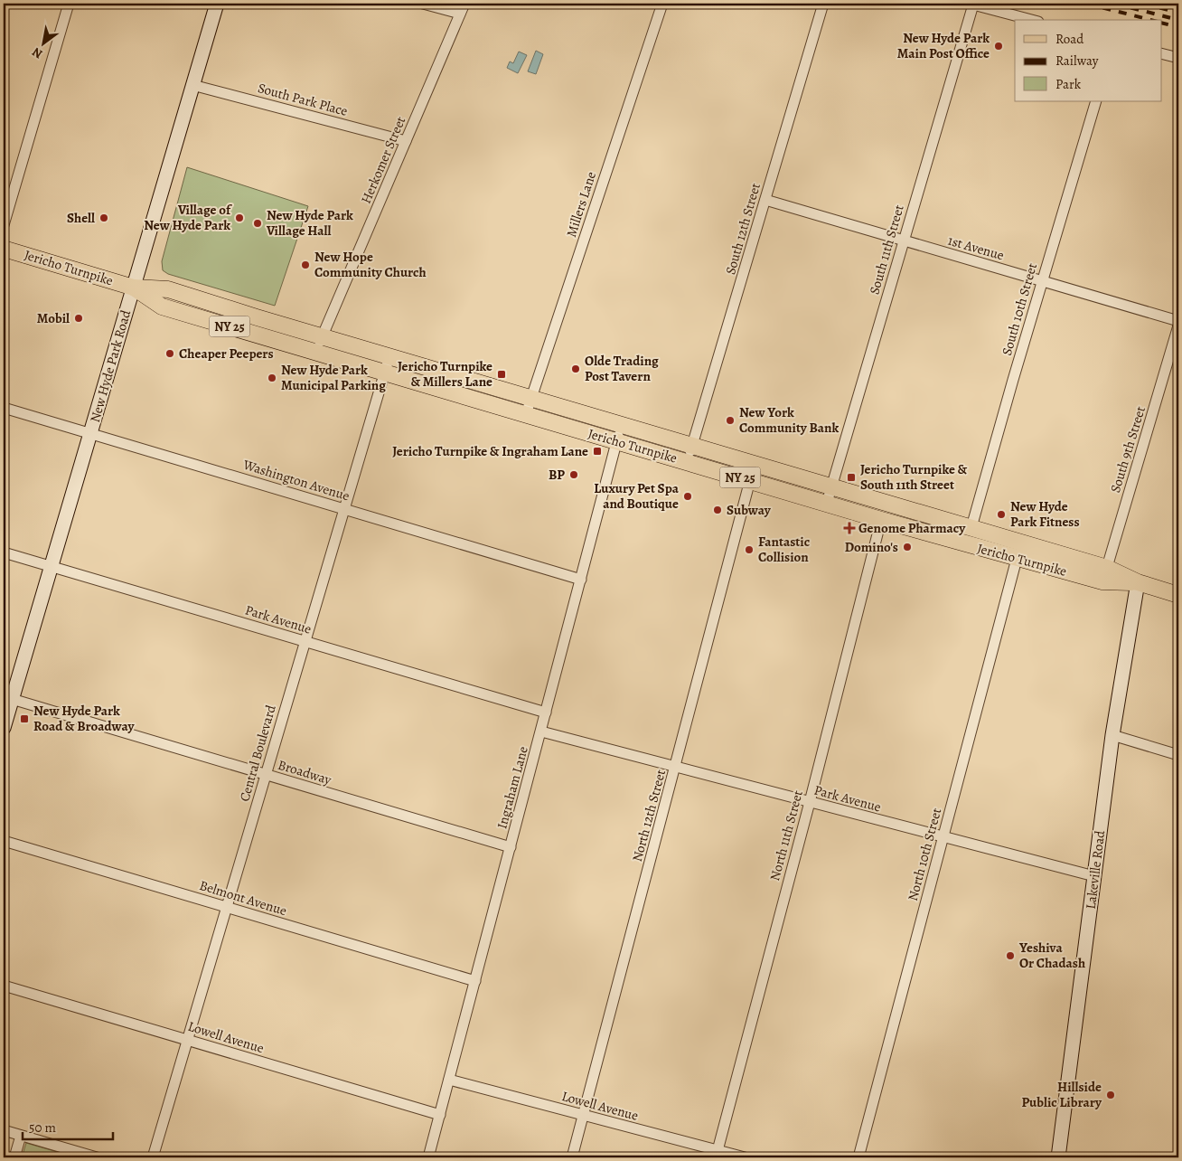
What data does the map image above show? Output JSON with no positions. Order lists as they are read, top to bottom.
{
  "streets": {
    "main road": [
      "Jericho Turnpike",
      "NY 25",
      "New Hyde Park Road",
      "Lakeville Road"
    ],
    "street": [
      "South Park Place",
      "Herkomer Street",
      "Millers Lane",
      "South 12th Street",
      "1st Avenue",
      "South 11th Street",
      "South 10th Street",
      "South 9th Street",
      "Washington Avenue",
      "Park Avenue",
      "Central Boulevard",
      "Broadway",
      "Ingraham Lane",
      "North 12th Street",
      "North 11th Street",
      "North 10th Street",
      "Belmont Avenue",
      "Lowell Avenue"
    ]
  },
  "crossings": [
    ["South Park Place", "Herkomer Street"],
    ["South Park Place", "New Hyde Park Road"],
    ["Herkomer Street", "Jericho Turnpike"],
    ["Millers Lane", "Jericho Turnpike"],
    ["South 12th Street", "1st Avenue"],
    ["South 12th Street", "Jericho Turnpike"],
    ["1st Avenue", "South 11th Street"],
    ["1st Avenue", "South 10th Street"],
    ["South 11th Street", "Jericho Turnpike"],
    ["Jericho Turnpike", "South 10th Street"],
    ["Jericho Turnpike", "New Hyde Park Road"],
    ["Jericho Turnpike", "South 9th Street"],
    ["Jericho Turnpike", "Central Boulevard"],
    ["Jericho Turnpike", "Ingraham Lane"],
    ["Jericho Turnpike", "North 12th Street"],
    ["Jericho Turnpike", "North 11th Street"],
    ["Jericho Turnpike", "North 10th Street"],
    ["Jericho Turnpike", "Lakeville Road"],
    ["New Hyde Park Road", "Washington Avenue"],
    ["New Hyde Park Road", "Park Avenue"],
    ["New Hyde Park Road", "Broadway"],
    ["Washington Avenue", "Central Boulevard"],
    ["Washington Avenue", "Ingraham Lane"],
    ["Park Avenue", "Central Boulevard"],
    ["Park Avenue", "Ingraham Lane"],
    ["Park Avenue", "North 12th Street"],
    ["Park Avenue", "North 11th Street"],
    ["Park Avenue", "North 10th Street"],
    ["Park Avenue", "Lakeville Road"],
    ["Central Boulevard", "Broadway"],
    ["Central Boulevard", "Belmont Avenue"],
    ["Central Boulevard", "Lowell Avenue"],
    ["Broadway", "Ingraham Lane"],
    ["Ingraham Lane", "Belmont Avenue"],
    ["Ingraham Lane", "Lowell Avenue"],
    ["North 12th Street", "Lowell Avenue"],
    ["North 11th Street", "Lowell Avenue"]
  ],
  "places": {
    "other": [
      "New Hyde Park Main Post Office",
      "Shell",
      "Village of New Hyde Park",
      "New Hyde Park Village Hall",
      "New Hope Community Church",
      "Mobil",
      "Cheaper Peepers",
      "Olde Trading Post Tavern",
      "New Hyde Park Municipal Parking",
      "New York Community Bank",
      "BP",
      "Luxury Pet Spa and Boutique",
      "Subway",
      "New Hyde Park Fitness",
      "Domino's",
      "Fantastic Collision",
      "Yeshiva Or Chadash",
      "Hillside Public Library"
    ],
    "transit": [
      "Jericho Turnpike & Millers Lane",
      "Jericho Turnpike & Ingraham Lane",
      "Jericho Turnpike & South 11th Street",
      "New Hyde Park Road & Broadway"
    ],
    "health": ["Genome Pharmacy"]
  },
  "legend": ["Road", "Railway", "Park"],
  "scale_bar": "50 m",
  "north": "bottom left"
}
